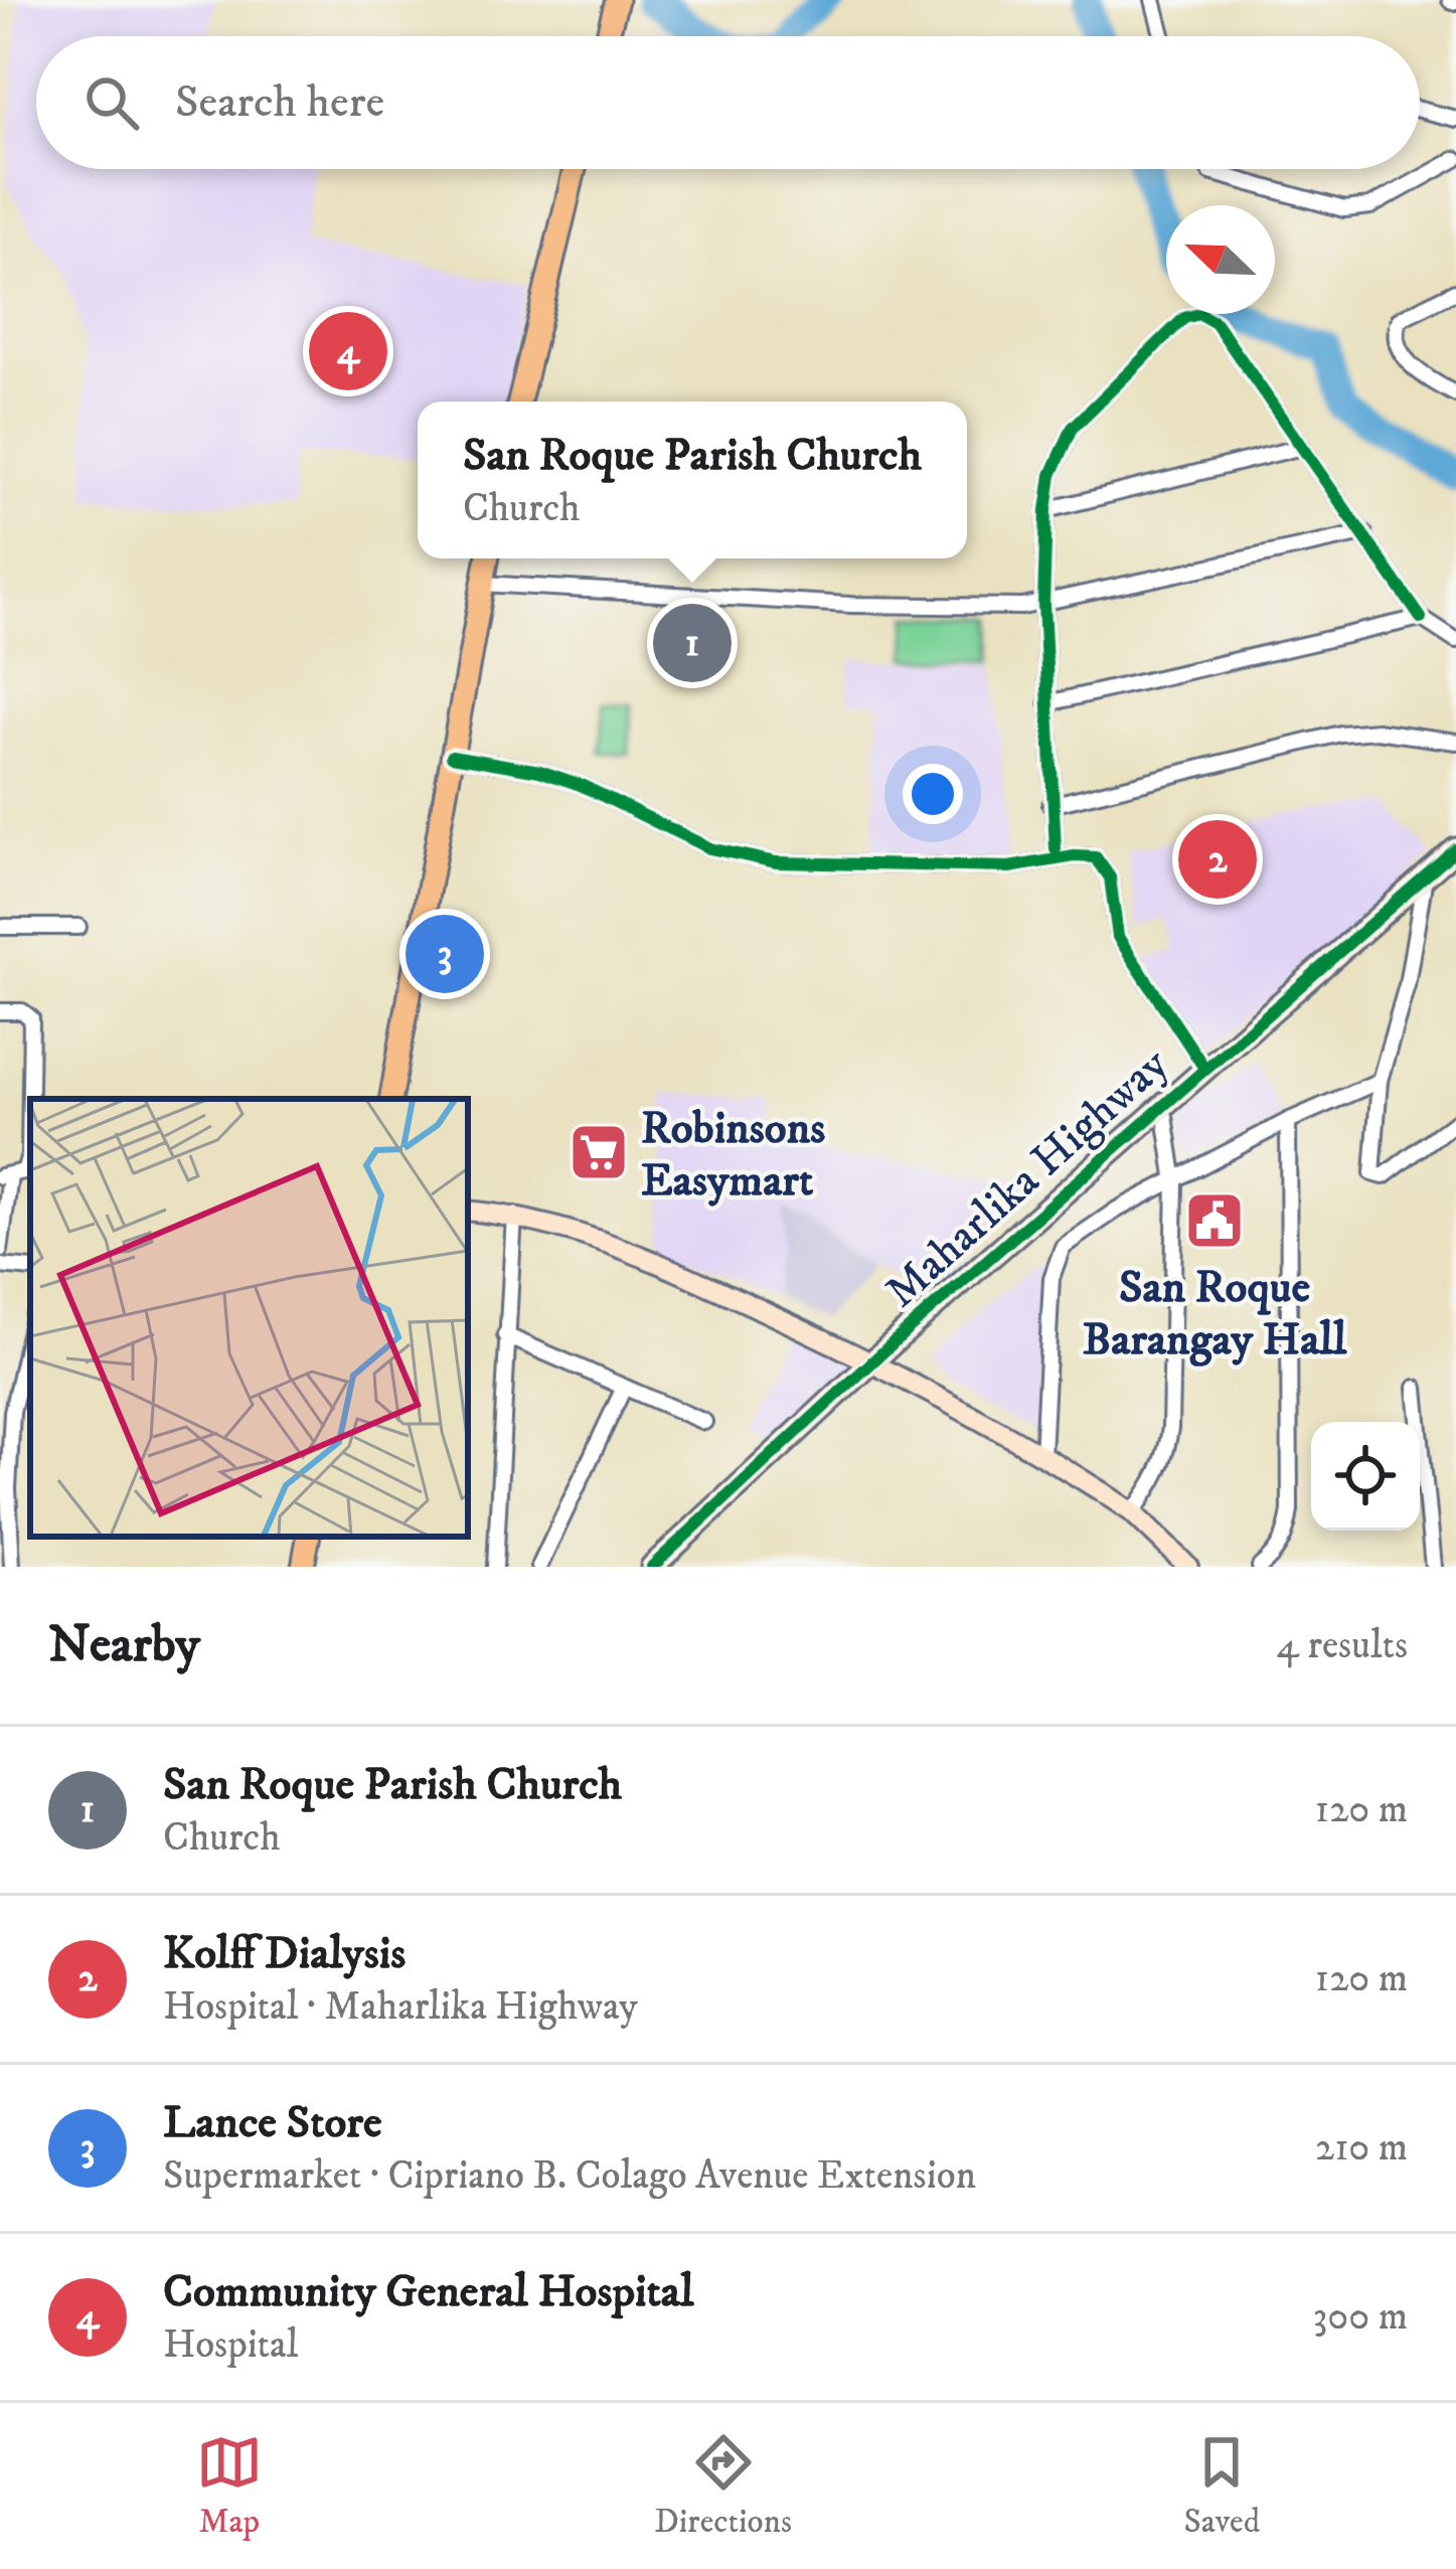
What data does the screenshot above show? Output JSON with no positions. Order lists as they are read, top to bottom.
{
  "streets": {
    "main road": ["Maharlika Highway"]
  },
  "places": {
    "supermarket": ["Robinsons Easymart"],
    "public building": ["San Roque Barangay Hall"]
  },
  "north": "top left",
  "page": {
    "search": "Search here",
    "pins": [
      "4",
      "1",
      "2",
      "3"
    ],
    "popup": ["San Roque Parish Church", "Church"],
    "heading": ["Nearby", "4 results"],
    "list": [
      {
        "mark": "1",
        "name": "San Roque Parish Church",
        "note": "Church",
        "value": "120 m"
      },
      {
        "mark": "2",
        "name": "Kolff Dialysis",
        "note": "Hospital · Maharlika Highway",
        "value": "120 m"
      },
      {
        "mark": "3",
        "name": "Lance Store",
        "note": "Supermarket · Cipriano B. Colago Avenue Extension",
        "value": "210 m"
      },
      {
        "mark": "4",
        "name": "Community General Hospital",
        "note": "Hospital",
        "value": "300 m"
      }
    ],
    "nav": ["Map", "Directions", "Saved"]
  }
}
